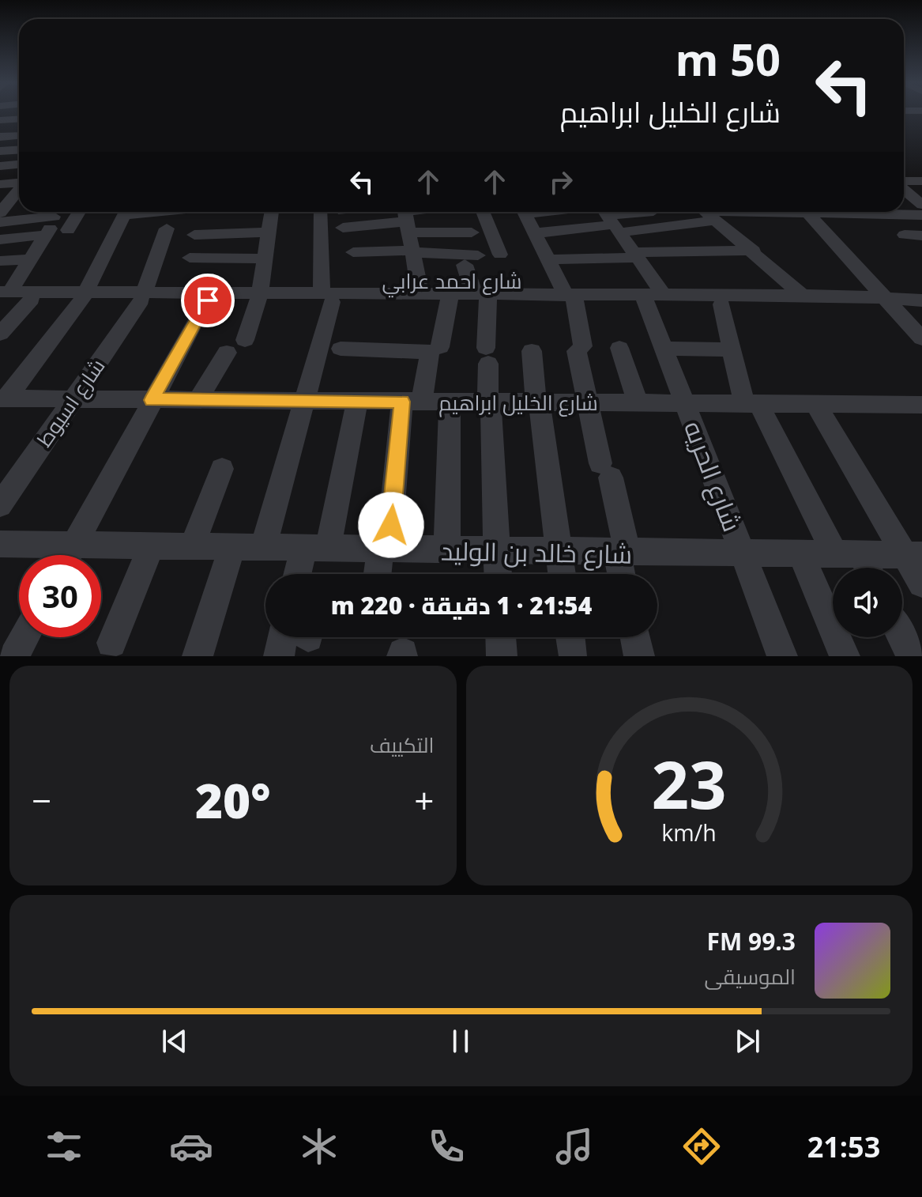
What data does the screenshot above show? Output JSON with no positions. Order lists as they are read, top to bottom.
{
  "streets": {
    "street": [
      "شارع احمد عرابي",
      "شارع اسيوط",
      "شارع الخليل ابراهيم",
      "شارع الحريه",
      "شارع خالد بن الوليد"
    ]
  },
  "crossings": [
    ["شارع احمد عرابي", "شارع اسيوط"],
    ["شارع احمد عرابي", "شارع الحريه"],
    ["شارع اسيوط", "شارع الخليل ابراهيم"],
    ["شارع الخليل ابراهيم", "شارع الحريه"],
    ["شارع الحريه", "شارع خالد بن الوليد"]
  ],
  "page": {
    "turn": ["50 m", "شارع الخليل ابراهيم"],
    "limit": "30",
    "trip": "21:54 · 1 دقيقة · 220 m",
    "tile": "التكييف",
    "heat": ["−", "20°", "+"],
    "song": ["99.3 FM", "الموسيقى"],
    "tabs": "21:53",
    "gauge": ["23", "km/h"]
  }
}
